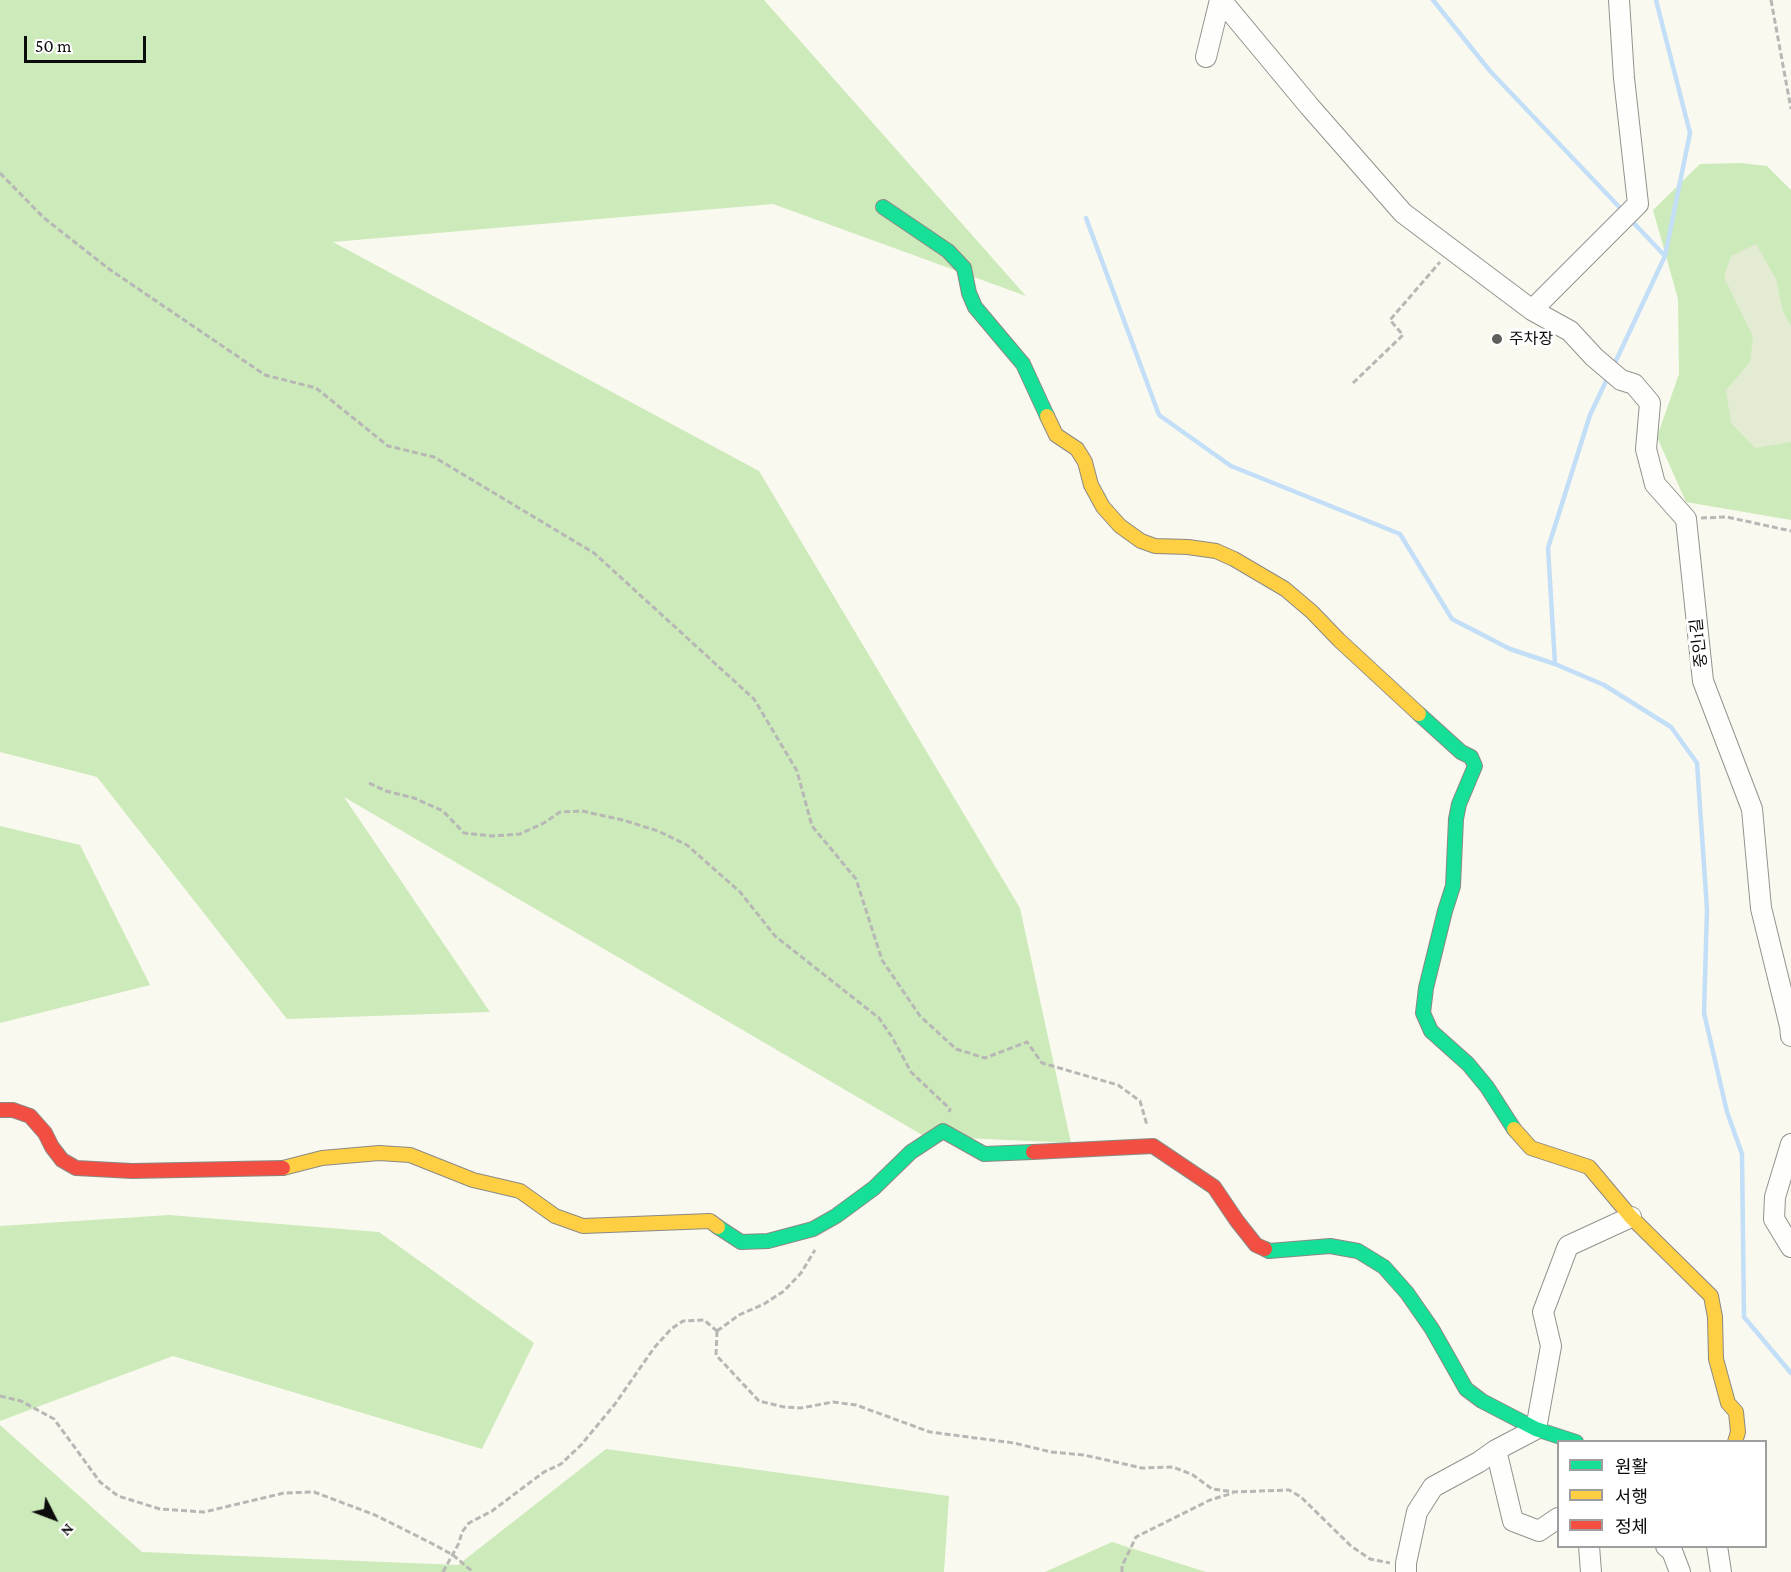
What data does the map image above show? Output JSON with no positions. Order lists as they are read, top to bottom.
{
  "streets": {
    "street": ["중인1길"]
  },
  "places": ["주차장"],
  "legend": ["원활", "서행", "정체"],
  "scale_bar": "50 m",
  "north": "bottom right"
}
